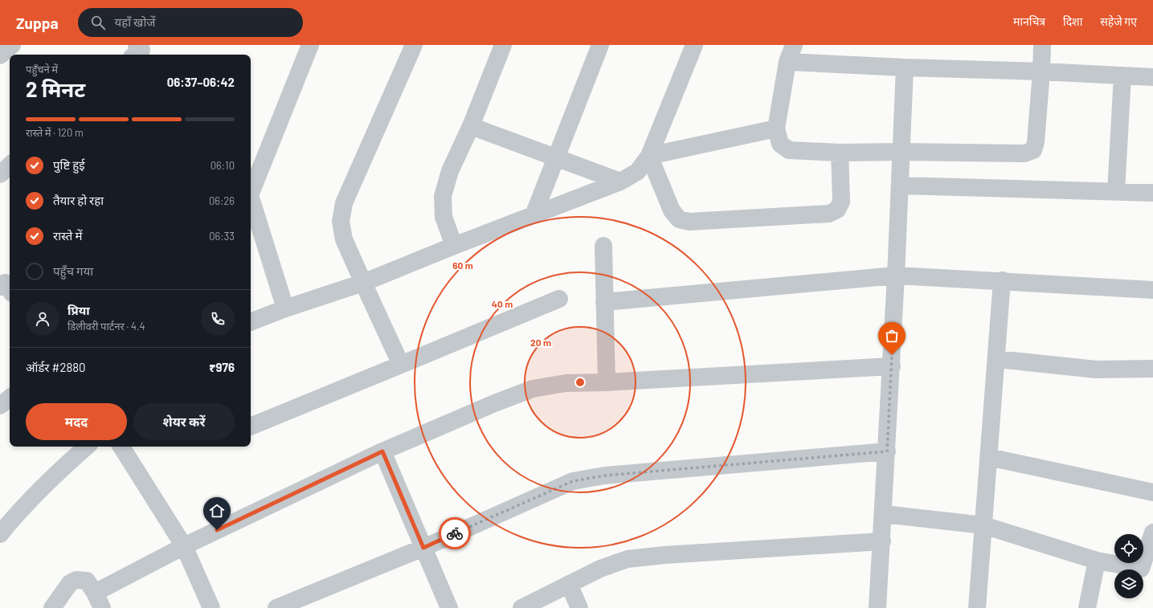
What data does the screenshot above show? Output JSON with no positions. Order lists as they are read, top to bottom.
{
  "page": {
    "header": "Zuppa",
    "search": "यहाँ खोजें",
    "nav": ["मानचित्र", "दिशा", "सहेजे गए"],
    "heading": ["2 मिनट", "पहुँचने में", "06:37–06:42"],
    "panel": [
      "प्रिया",
      "डिलीवरी पार्टनर · 4.4",
      "ऑर्डर #2880",
      "₹976"
    ],
    "bar": "रास्ते में · 120 m",
    "list": [
      ["पुष्टि हुई", "06:10"],
      ["तैयार हो रहा", "06:26"],
      ["रास्ते में", "06:33"],
      "पहुँच गया"
    ],
    "buttons": ["मदद", "शेयर करें"]
  },
  "rings": ["60 m", "40 m", "20 m"]
}
